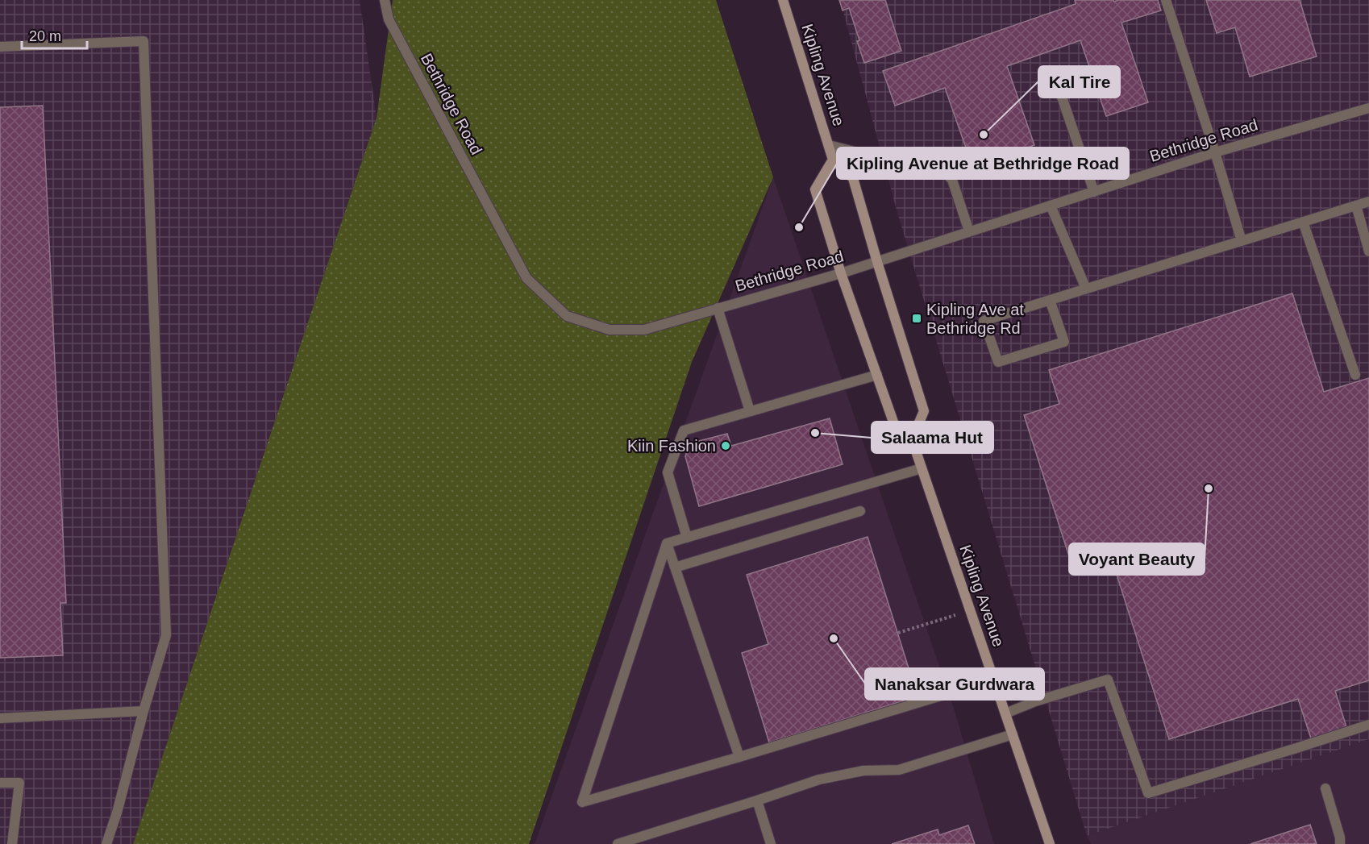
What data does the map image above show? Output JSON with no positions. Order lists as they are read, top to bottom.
{
  "streets": {
    "main road": ["Kipling Avenue"],
    "street": ["Bethridge Road"]
  },
  "places": {
    "other": [
      "Kal Tire",
      "Kipling Avenue at Bethridge Road",
      "Salaama Hut",
      "Kiin Fashion",
      "Voyant Beauty",
      "Nanaksar Gurdwara"
    ],
    "transit": ["Kipling Ave at Bethridge Rd"]
  },
  "scale_bar": "20 m"
}
